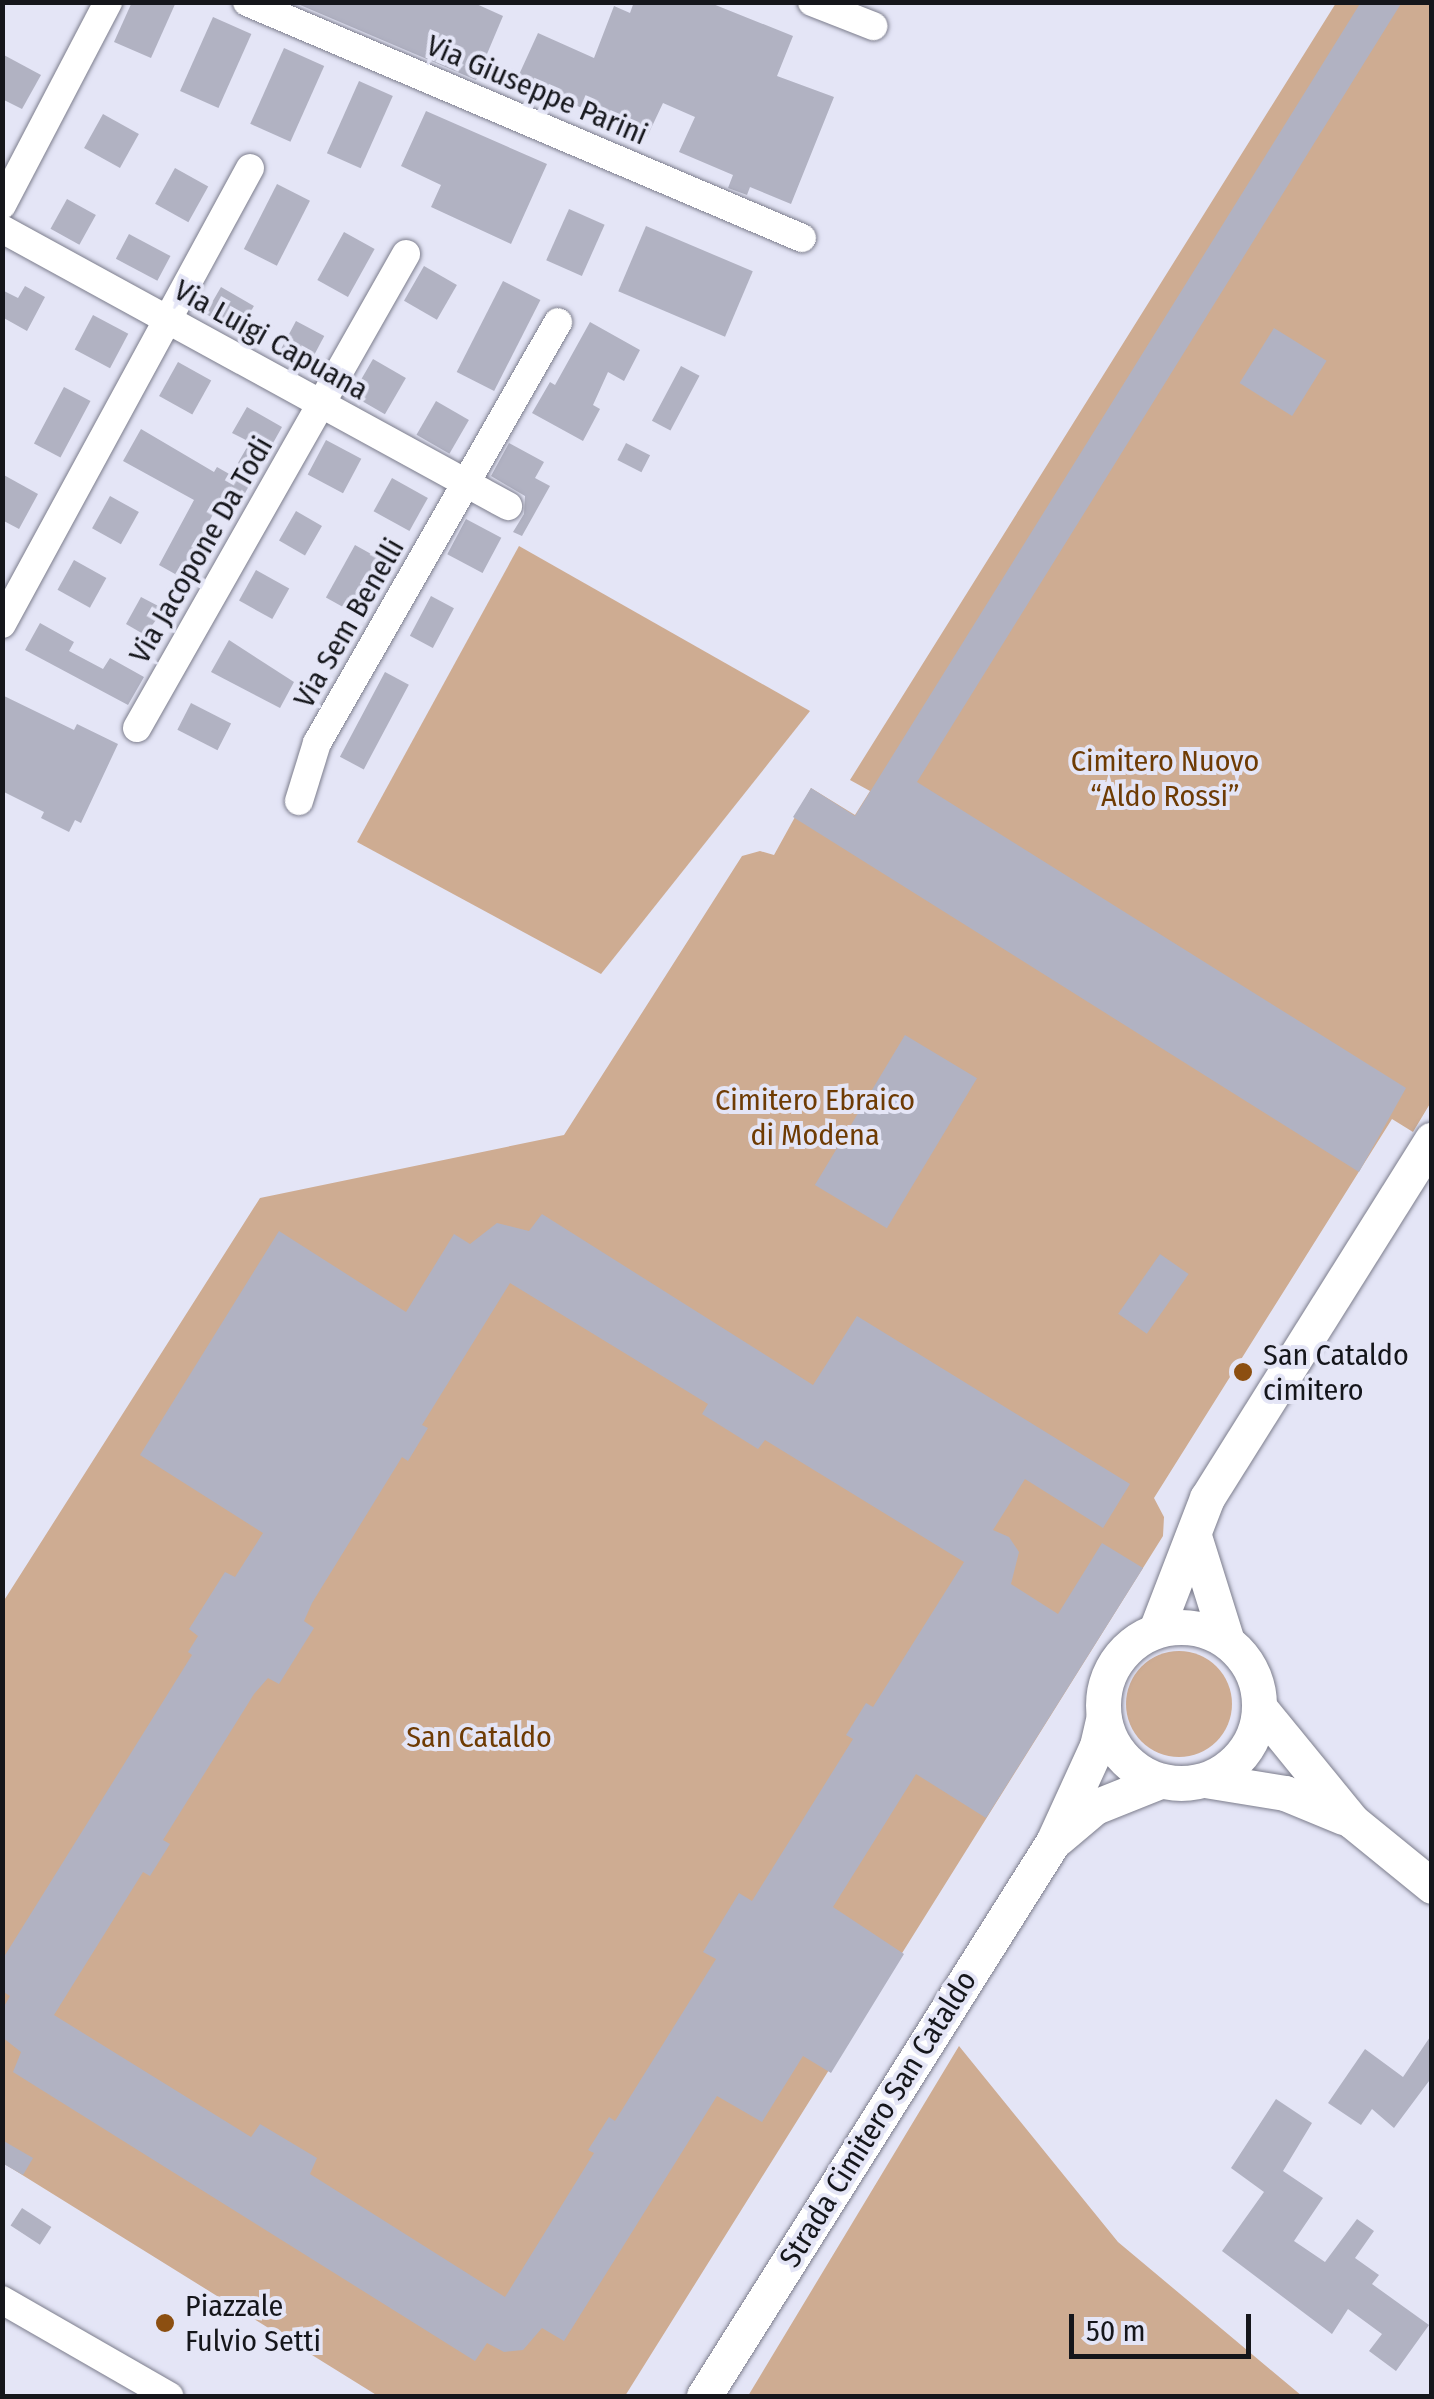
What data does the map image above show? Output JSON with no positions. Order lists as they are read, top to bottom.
{
  "streets": {
    "street": [
      "Via Giuseppe Parini",
      "Via Luigi Capuana",
      "Via Jacopone Da Todi",
      "Via Sem Benelli",
      "Strada Cimitero San Cataldo"
    ]
  },
  "crossings": [
    ["Via Luigi Capuana", "Via Jacopone Da Todi"],
    ["Via Luigi Capuana", "Via Sem Benelli"]
  ],
  "parks": ["Cimitero Nuovo “Aldo Rossi”", "Cimitero Ebraico di Modena", "San Cataldo"],
  "places": ["San Cataldo cimitero", "Piazzale Fulvio Setti"],
  "scale_bar": "50 m"
}
